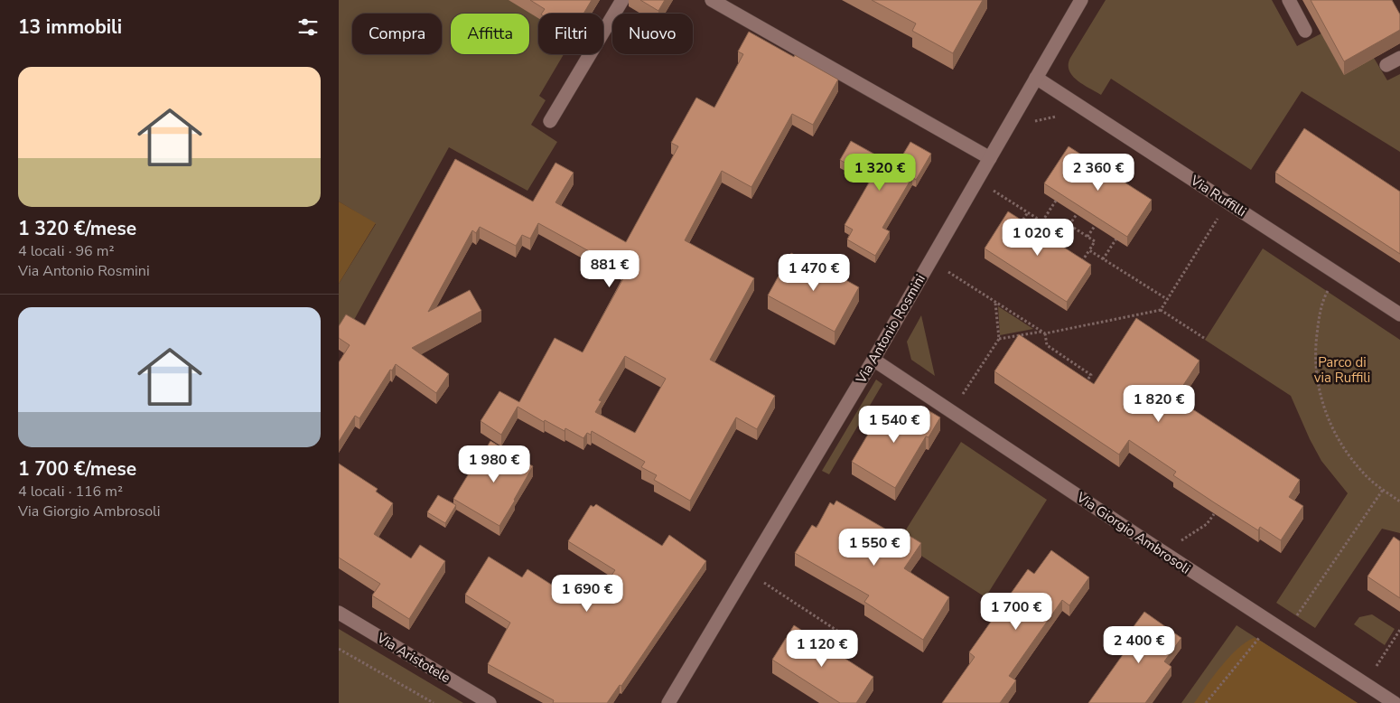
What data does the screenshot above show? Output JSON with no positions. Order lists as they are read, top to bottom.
{
  "streets": {
    "street": [
      "Via Ruffilli",
      "Via Antonio Rosmini",
      "Via Giorgio Ambrosoli",
      "Via Aristotele"
    ]
  },
  "crossings": [
    ["Via Ruffilli", "Via Antonio Rosmini"],
    ["Via Antonio Rosmini", "Via Giorgio Ambrosoli"]
  ],
  "parks": ["Parco di via Ruffili"],
  "page": {
    "heading": "13 immobili",
    "chip": [
      "Compra",
      "Affitta",
      "Filtri",
      "Nuovo"
    ],
    "list": [
      {
        "name": "1 320 €/mese",
        "note": "4 locali · 96 m² · Via Antonio Rosmini"
      },
      {
        "name": "1 700 €/mese",
        "note": "4 locali · 116 m² · Via Giorgio Ambrosoli"
      }
    ],
    "price": [
      "1 320 €",
      "2 360 €",
      "1 020 €",
      "881 €",
      "1 470 €",
      "1 820 €",
      "1 540 €",
      "1 980 €",
      "1 550 €",
      "1 690 €",
      "1 700 €",
      "2 400 €",
      "1 120 €"
    ]
  }
}
